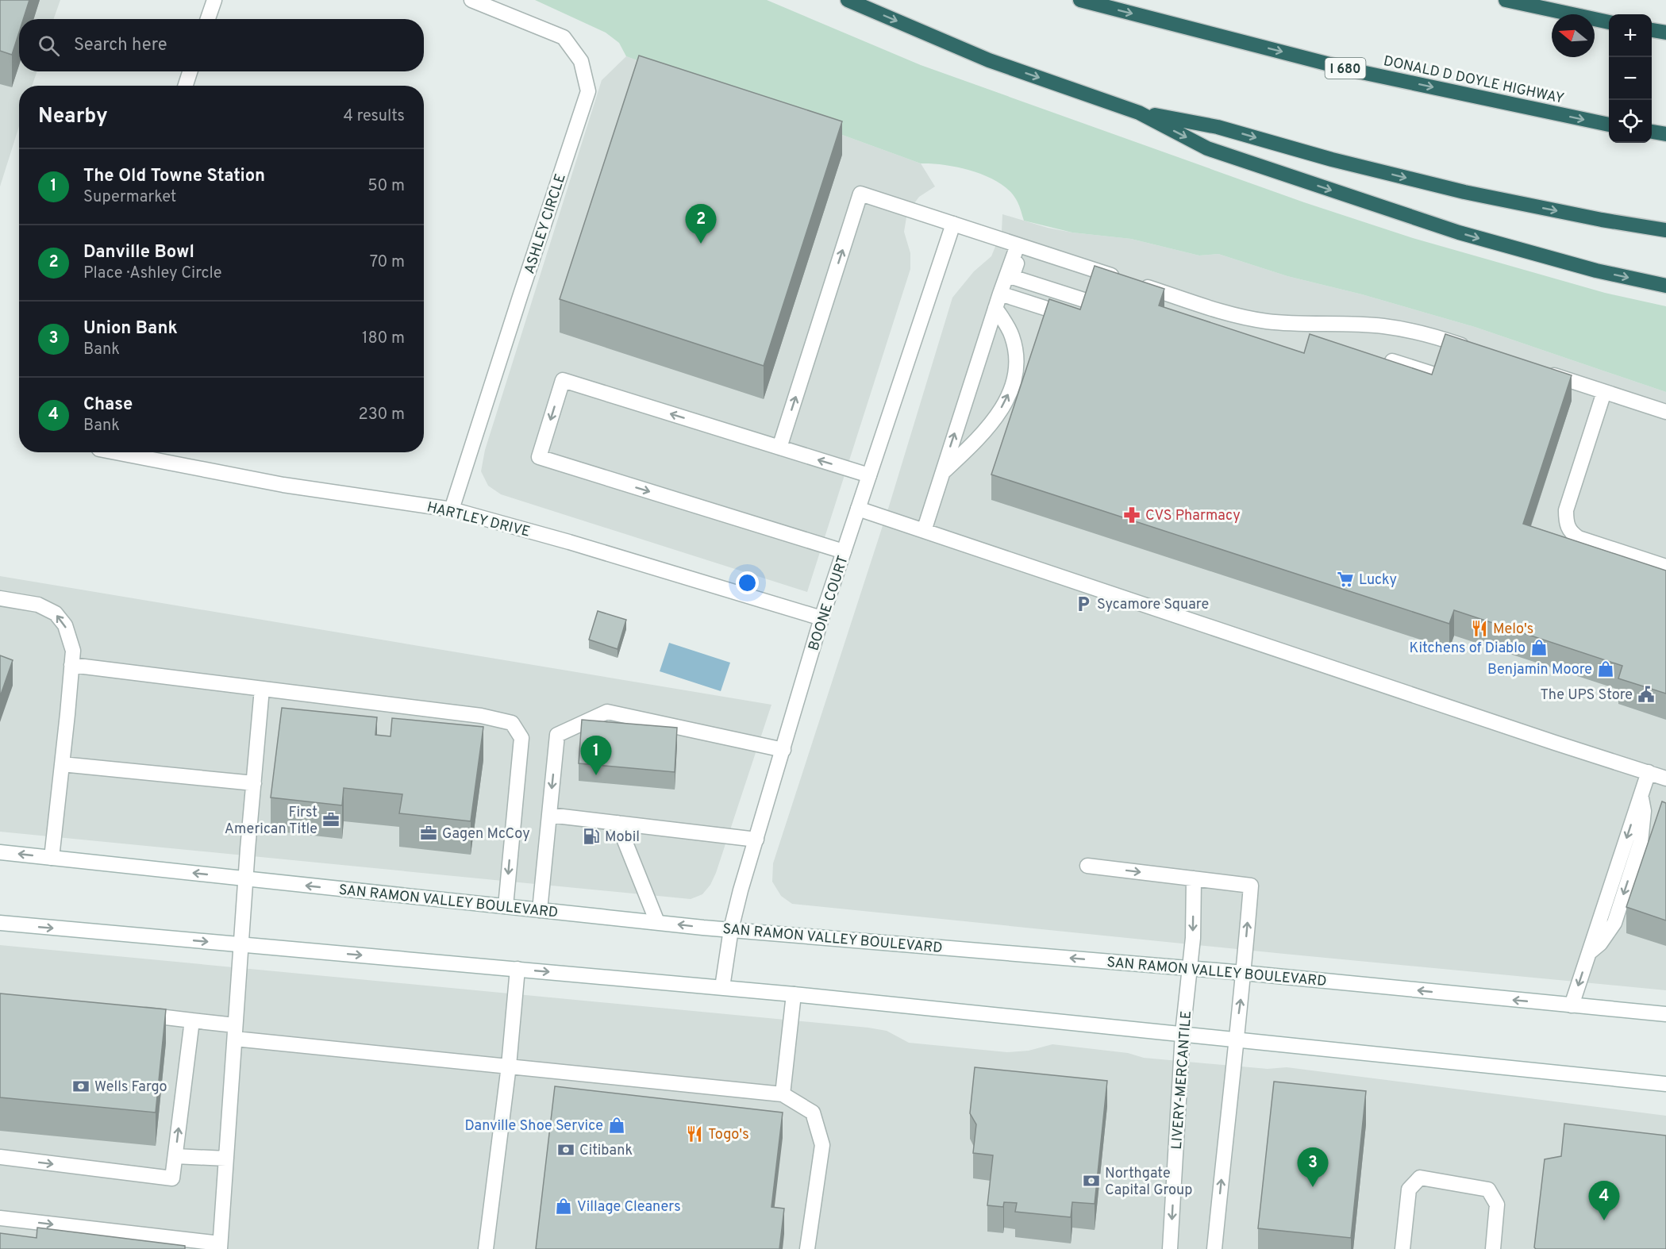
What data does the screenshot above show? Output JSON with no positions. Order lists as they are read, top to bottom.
{
  "streets": {
    "highway": ["I 680", "DONALD D DOYLE HIGHWAY"],
    "main road": [
      "ASHLEY CIRCLE",
      "HARTLEY DRIVE",
      "BOONE COURT",
      "SAN RAMON VALLEY BOULEVARD",
      "LIVERY-MERCANTILE"
    ]
  },
  "crossings": [
    ["ASHLEY CIRCLE", "HARTLEY DRIVE"],
    ["HARTLEY DRIVE", "BOONE COURT"],
    ["BOONE COURT", "SAN RAMON VALLEY BOULEVARD"],
    ["SAN RAMON VALLEY BOULEVARD", "LIVERY-MERCANTILE"]
  ],
  "places": {
    "pharmacy": ["CVS Pharmacy"],
    "supermarket": ["Lucky"],
    "parking": ["Sycamore Square"],
    "restaurant": ["Melo's", "Togo's"],
    "shop": [
      "Kitchens of Diablo",
      "Benjamin Moore",
      "Danville Shoe Service",
      "Village Cleaners"
    ],
    "public building": ["The UPS Store"],
    "office": ["First American Title", "Gagen McCoy"],
    "fuel station": ["Mobil"],
    "bank": ["Wells Fargo", "Citibank", "Northgate Capital Group"]
  },
  "north": "left",
  "page": {
    "map_buttons": ["+", "−"],
    "search": "Search here",
    "heading": ["Nearby", "4 results"],
    "list": [
      {
        "mark": "1",
        "name": "The Old Towne Station",
        "note": "Supermarket",
        "value": "50 m"
      },
      {
        "mark": "2",
        "name": "Danville Bowl",
        "note": "Place · Ashley Circle",
        "value": "70 m"
      },
      {
        "mark": "3",
        "name": "Union Bank",
        "note": "Bank",
        "value": "180 m"
      },
      {
        "mark": "4",
        "name": "Chase",
        "note": "Bank",
        "value": "230 m"
      }
    ],
    "pins": [
      "2",
      "1",
      "3",
      "4"
    ]
  }
}
